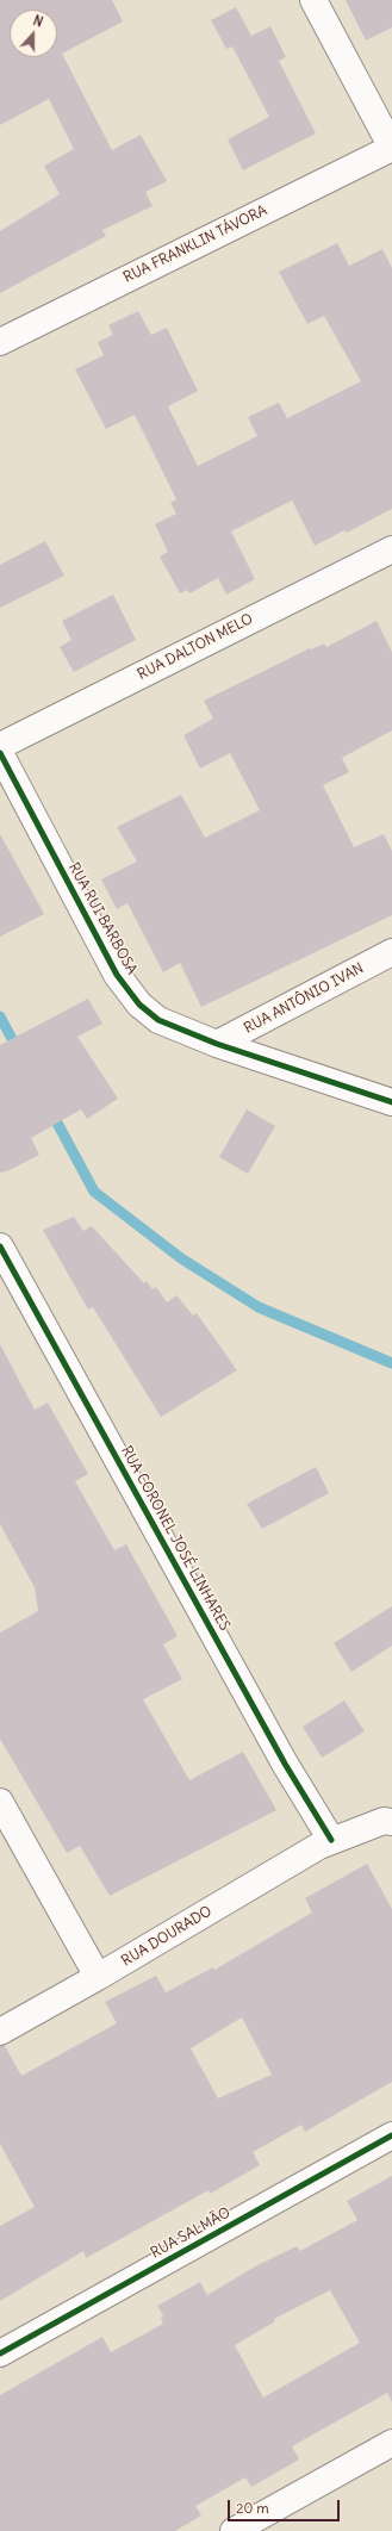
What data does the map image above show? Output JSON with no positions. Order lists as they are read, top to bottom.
{
  "streets": {
    "street": [
      "RUA FRANKLIN TÁVORA",
      "RUA DALTON MELO",
      "RUA RUI BARBOSA",
      "RUA ANTÔNIO IVAN",
      "RUA CORONEL JOSÉ LINHARES",
      "RUA DOURADO",
      "RUA SALMÃO"
    ]
  },
  "crossings": [
    ["RUA RUI BARBOSA", "RUA ANTÔNIO IVAN"],
    ["RUA CORONEL JOSÉ LINHARES", "RUA DOURADO"]
  ],
  "scale_bar": "20 m",
  "north": "top"
}
